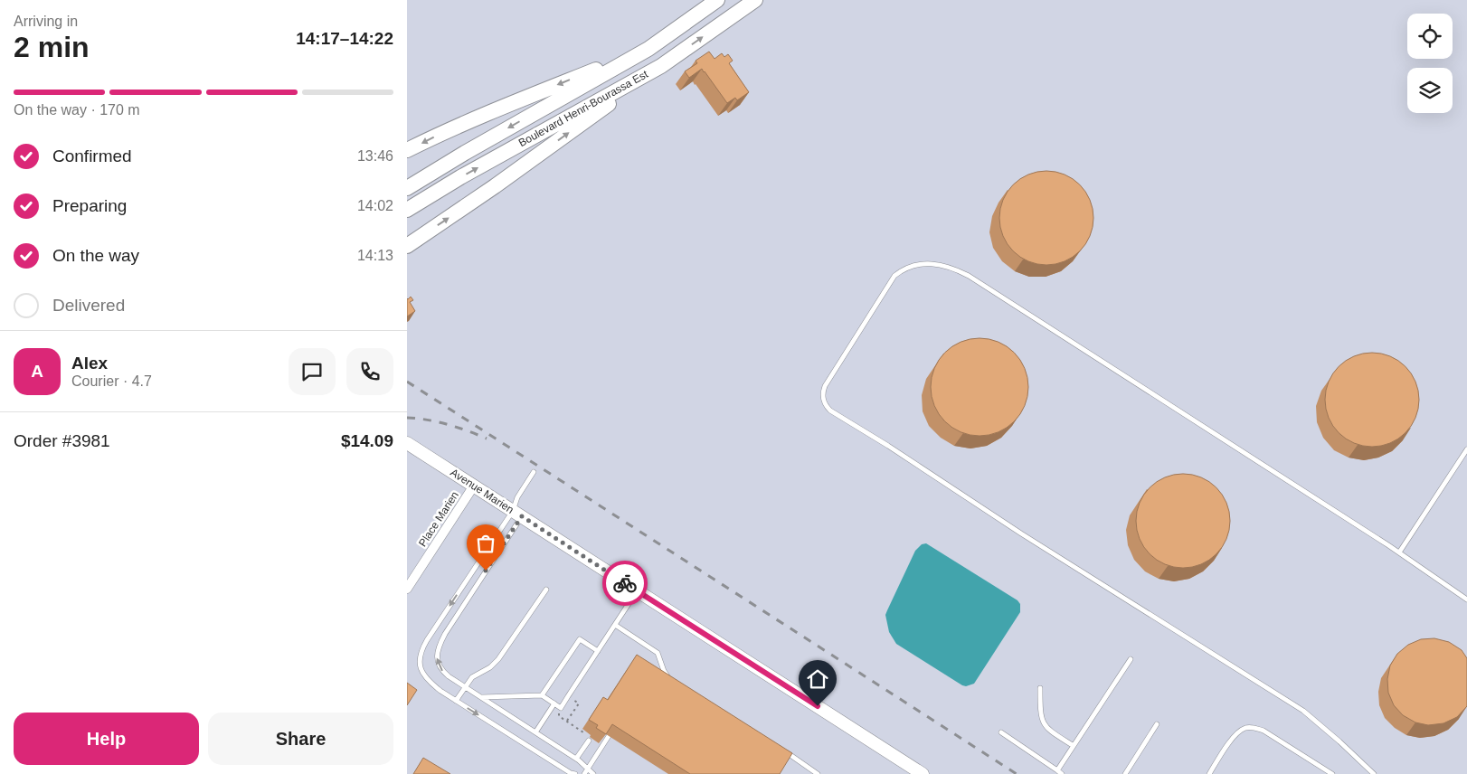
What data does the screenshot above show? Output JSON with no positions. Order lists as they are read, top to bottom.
{
  "streets": {
    "main road": ["Boulevard Henri-Bourassa Est"],
    "street": ["Avenue Marien", "Place Marien"]
  },
  "crossings": [
    ["Avenue Marien", "Place Marien"]
  ],
  "page": {
    "heading": ["2 min", "Arriving in", "14:17–14:22"],
    "panel": [
      "Alex",
      "Courier · 4.7",
      "Order #3981",
      "$14.09"
    ],
    "bar": "On the way · 170 m",
    "list": [
      ["Confirmed", "13:46"],
      ["Preparing", "14:02"],
      ["On the way", "14:13"],
      "Delivered"
    ],
    "round": "A",
    "buttons": ["Help", "Share"]
  }
}
